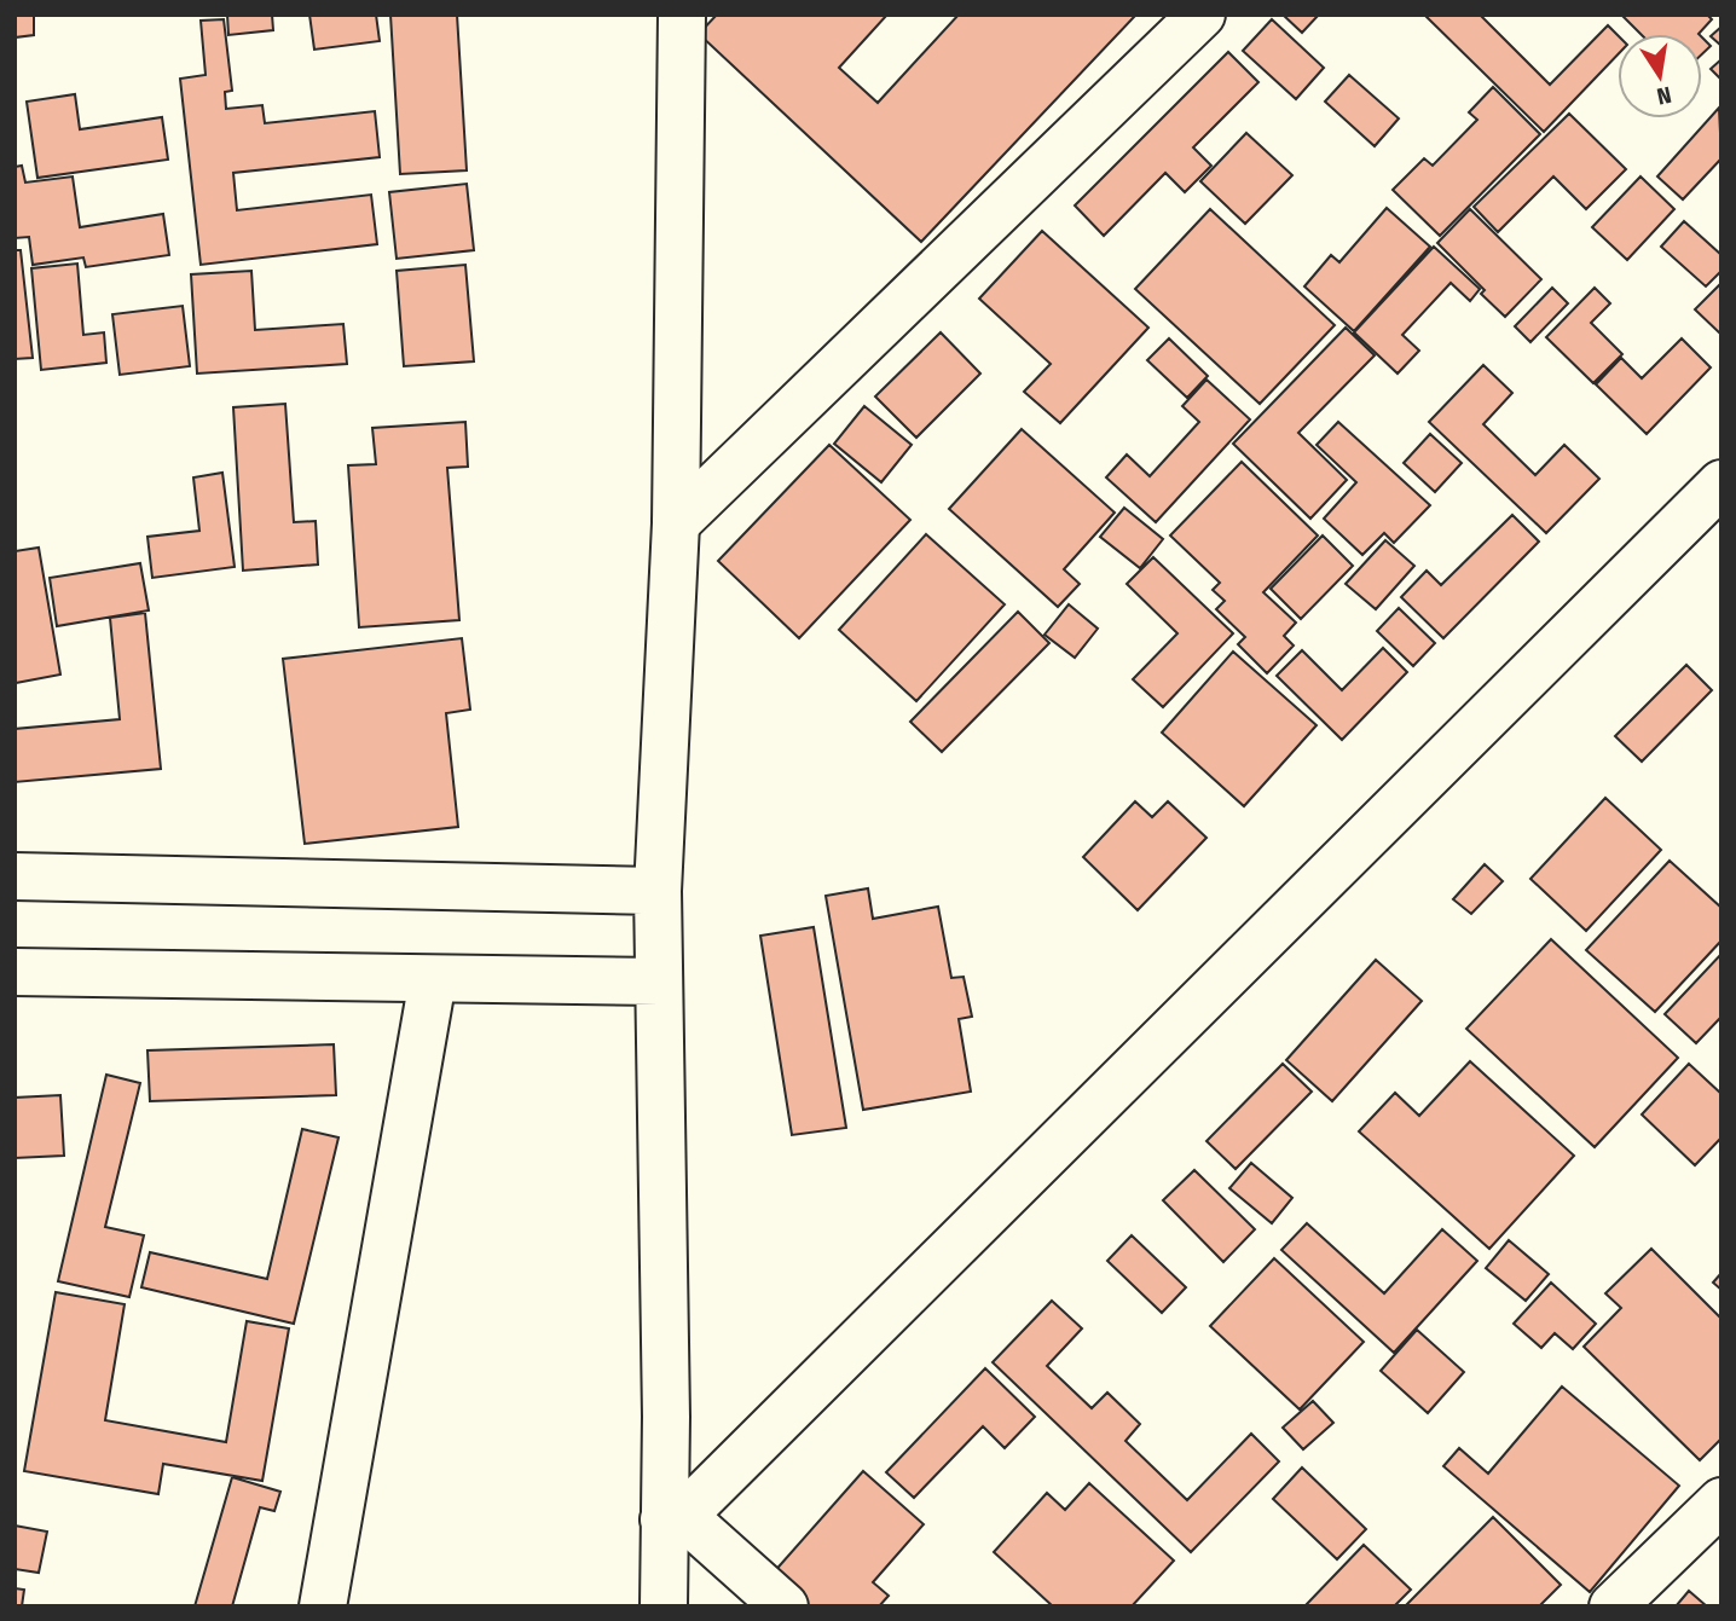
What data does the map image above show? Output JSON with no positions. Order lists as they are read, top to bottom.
{
  "north": "bottom"
}
